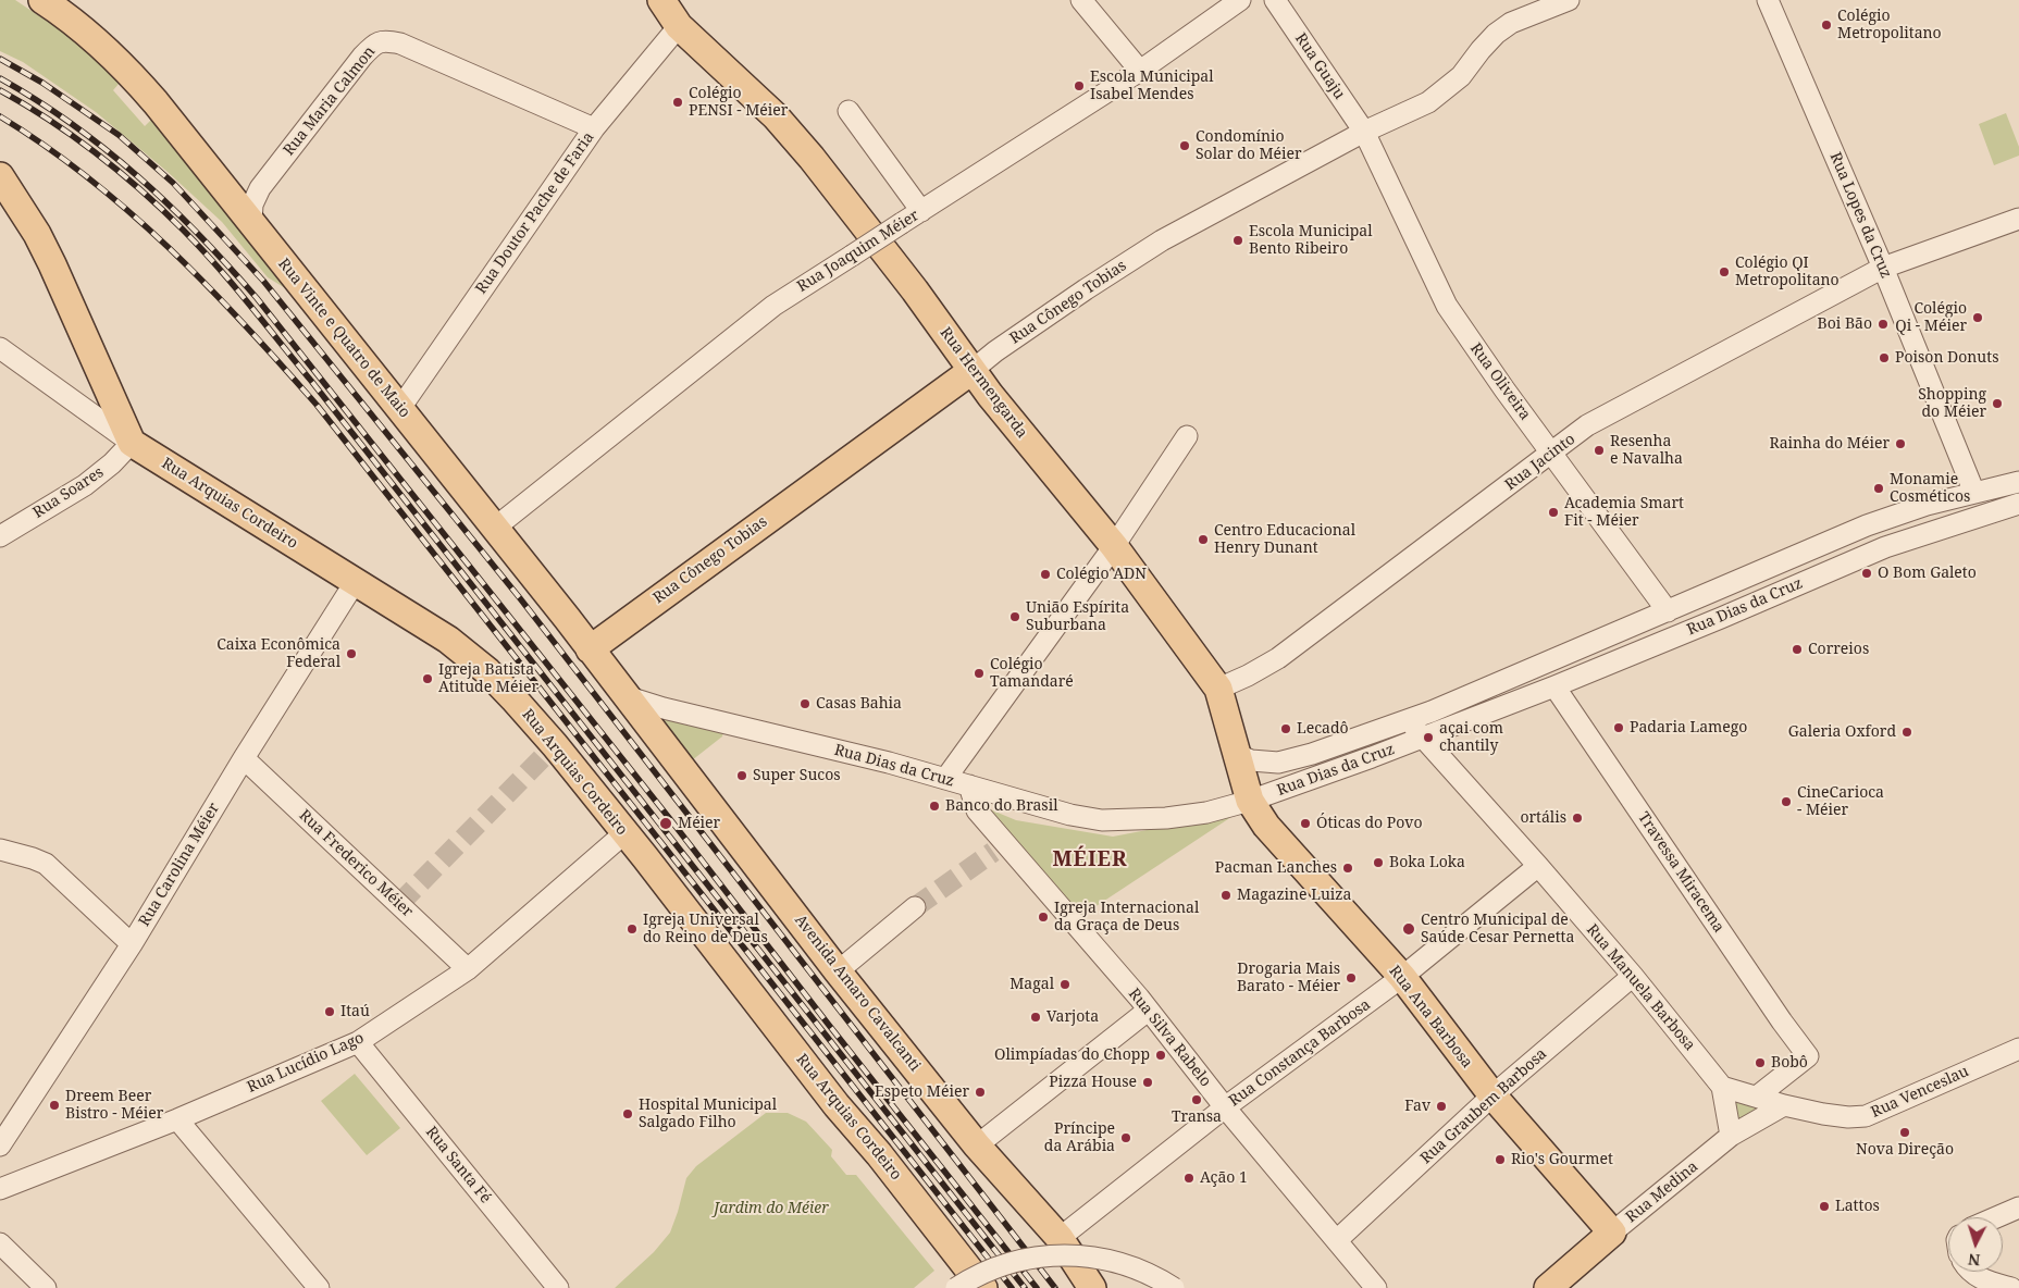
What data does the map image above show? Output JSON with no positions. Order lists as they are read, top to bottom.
{
  "streets": {
    "main road": [
      "Rua Cônego Tobias",
      "Rua Vinte e Quatro de Maio",
      "Rua Hermengarda",
      "Rua Arquias Cordeiro",
      "Avenida Amaro Cavalcanti",
      "Rua Ana Barbosa",
      "Rua Medina"
    ],
    "street": [
      "Rua Guaju",
      "Rua Maria Calmon",
      "Rua Doutor Pache de Faria",
      "Rua Lopes da Cruz",
      "Rua Joaquim Méier",
      "Rua Oliveira",
      "Rua Jacinto",
      "Rua Soares",
      "Rua Dias da Cruz",
      "Rua Frederico Méier",
      "Rua Carolina Méier",
      "Travessa Miracema",
      "Rua Manuela Barbosa",
      "Rua Silva Rabelo",
      "Rua Constança Barbosa",
      "Rua Lucídio Lago",
      "Rua Venceslau",
      "Rua Graubem Barbosa",
      "Rua Santa Fé"
    ]
  },
  "crossings": [
    ["Rua Guaju", "Rua Cônego Tobias"],
    ["Rua Guaju", "Rua Oliveira"],
    ["Rua Maria Calmon", "Rua Doutor Pache de Faria"],
    ["Rua Maria Calmon", "Rua Vinte e Quatro de Maio"],
    ["Rua Doutor Pache de Faria", "Rua Vinte e Quatro de Maio"],
    ["Rua Doutor Pache de Faria", "Rua Hermengarda"],
    ["Rua Lopes da Cruz", "Rua Jacinto"],
    ["Rua Lopes da Cruz", "Rua Dias da Cruz"],
    ["Rua Joaquim Méier", "Rua Vinte e Quatro de Maio"],
    ["Rua Cônego Tobias", "Rua Vinte e Quatro de Maio"],
    ["Rua Cônego Tobias", "Rua Oliveira"],
    ["Rua Cônego Tobias", "Rua Hermengarda"],
    ["Rua Vinte e Quatro de Maio", "Rua Dias da Cruz"],
    ["Rua Vinte e Quatro de Maio", "Avenida Amaro Cavalcanti"],
    ["Rua Oliveira", "Rua Jacinto"],
    ["Rua Oliveira", "Rua Dias da Cruz"],
    ["Rua Hermengarda", "Rua Jacinto"],
    ["Rua Hermengarda", "Rua Dias da Cruz"],
    ["Rua Hermengarda", "Rua Ana Barbosa"],
    ["Rua Soares", "Rua Arquias Cordeiro"],
    ["Rua Arquias Cordeiro", "Rua Carolina Méier"],
    ["Rua Arquias Cordeiro", "Rua Lucídio Lago"],
    ["Rua Dias da Cruz", "Travessa Miracema"],
    ["Rua Dias da Cruz", "Rua Manuela Barbosa"],
    ["Rua Dias da Cruz", "Avenida Amaro Cavalcanti"],
    ["Rua Dias da Cruz", "Rua Ana Barbosa"],
    ["Rua Dias da Cruz", "Rua Silva Rabelo"],
    ["Rua Frederico Méier", "Rua Carolina Méier"],
    ["Rua Frederico Méier", "Rua Lucídio Lago"],
    ["Rua Manuela Barbosa", "Rua Constança Barbosa"],
    ["Rua Manuela Barbosa", "Rua Graubem Barbosa"],
    ["Avenida Amaro Cavalcanti", "Rua Constança Barbosa"],
    ["Rua Ana Barbosa", "Rua Constança Barbosa"],
    ["Rua Ana Barbosa", "Rua Graubem Barbosa"],
    ["Rua Ana Barbosa", "Rua Medina"],
    ["Rua Silva Rabelo", "Rua Constança Barbosa"],
    ["Rua Silva Rabelo", "Rua Graubem Barbosa"],
    ["Rua Lucídio Lago", "Rua Santa Fé"],
    ["Rua Venceslau", "Rua Medina"]
  ],
  "districts": ["MÉIER"],
  "parks": ["Jardim do Méier"],
  "places": [
    "Colégio Metropolitano",
    "Escola Municipal Isabel Mendes",
    "Colégio PENSI - Méier",
    "Condomínio Solar do Méier",
    "Escola Municipal Bento Ribeiro",
    "Colégio QI Metropolitano",
    "Colégio Qi - Méier",
    "Boi Bão",
    "Poison Donuts",
    "Shopping do Méier",
    "Rainha do Méier",
    "Resenha e Navalha",
    "Monamie Cosméticos",
    "Academia Smart Fit - Méier",
    "Centro Educacional Henry Dunant",
    "O Bom Galeto",
    "Colégio ADN",
    "União Espírita Suburbana",
    "Correios",
    "Caixa Econômica Federal",
    "Colégio Tamandaré",
    "Igreja Batista Atitude Méier",
    "Casas Bahia",
    "Padaria Lamego",
    "Lecadô",
    "Galeria Oxford",
    "açai com chantily",
    "Super Sucos",
    "CineCarioca - Méier",
    "Banco do Brasil",
    "ortális",
    "Méier",
    "Óticas do Povo",
    "Boka Loka",
    "Pacman Lanches",
    "Magazine Luiza",
    "Igreja Internacional da Graça de Deus",
    "Igreja Universal do Reino de Deus",
    "Centro Municipal de Saúde Cesar Pernetta",
    "Drogaria Mais Barato - Méier",
    "Magal",
    "Itaú",
    "Varjota",
    "Olimpíadas do Chopp",
    "Bobô",
    "Pizza House",
    "Espeto Méier",
    "Transa",
    "Dreem Beer Bistro - Méier",
    "Fav",
    "Hospital Municipal Salgado Filho",
    "Nova Direção",
    "Príncipe da Arábia",
    "Rio's Gourmet",
    "Ação 1",
    "Lattos"
  ],
  "north": "bottom"
}
